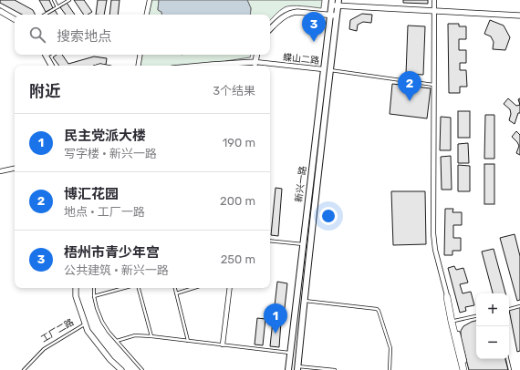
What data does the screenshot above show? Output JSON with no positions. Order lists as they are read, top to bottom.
{
  "streets": {
    "main road": ["新兴一路"],
    "street": ["蝶山二路", "工厂二路"]
  },
  "crossings": [
    ["蝶山二路", "新兴一路"]
  ],
  "page": {
    "pins": ["3", "2", "1"],
    "search": "搜索地点",
    "heading": ["附近", "3个结果"],
    "list": [
      {
        "mark": "1",
        "name": "民主党派大楼",
        "note": "写字楼 · 新兴一路",
        "value": "190 m"
      },
      {
        "mark": "2",
        "name": "博汇花园",
        "note": "地点 · 工厂一路",
        "value": "200 m"
      },
      {
        "mark": "3",
        "name": "梧州市青少年宫",
        "note": "公共建筑 · 新兴一路",
        "value": "250 m"
      }
    ],
    "map_buttons": ["+", "−"]
  }
}
